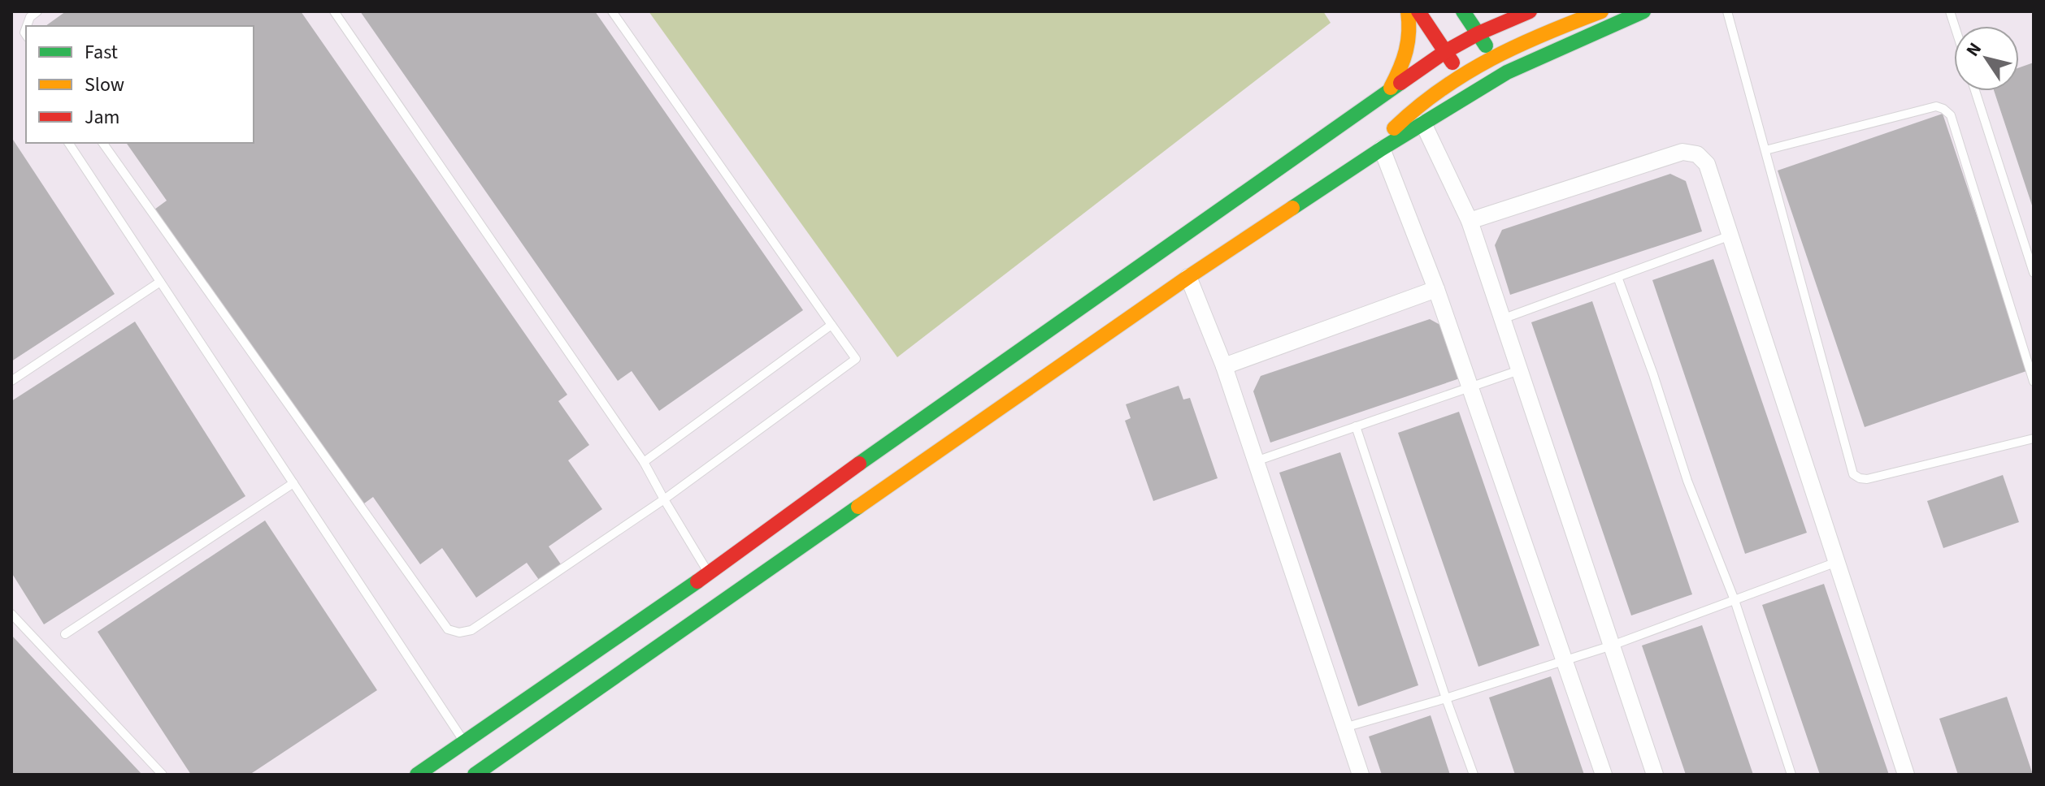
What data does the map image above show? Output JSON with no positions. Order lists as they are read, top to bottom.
{
  "legend": ["Fast", "Slow", "Jam"],
  "north": "top left"
}
